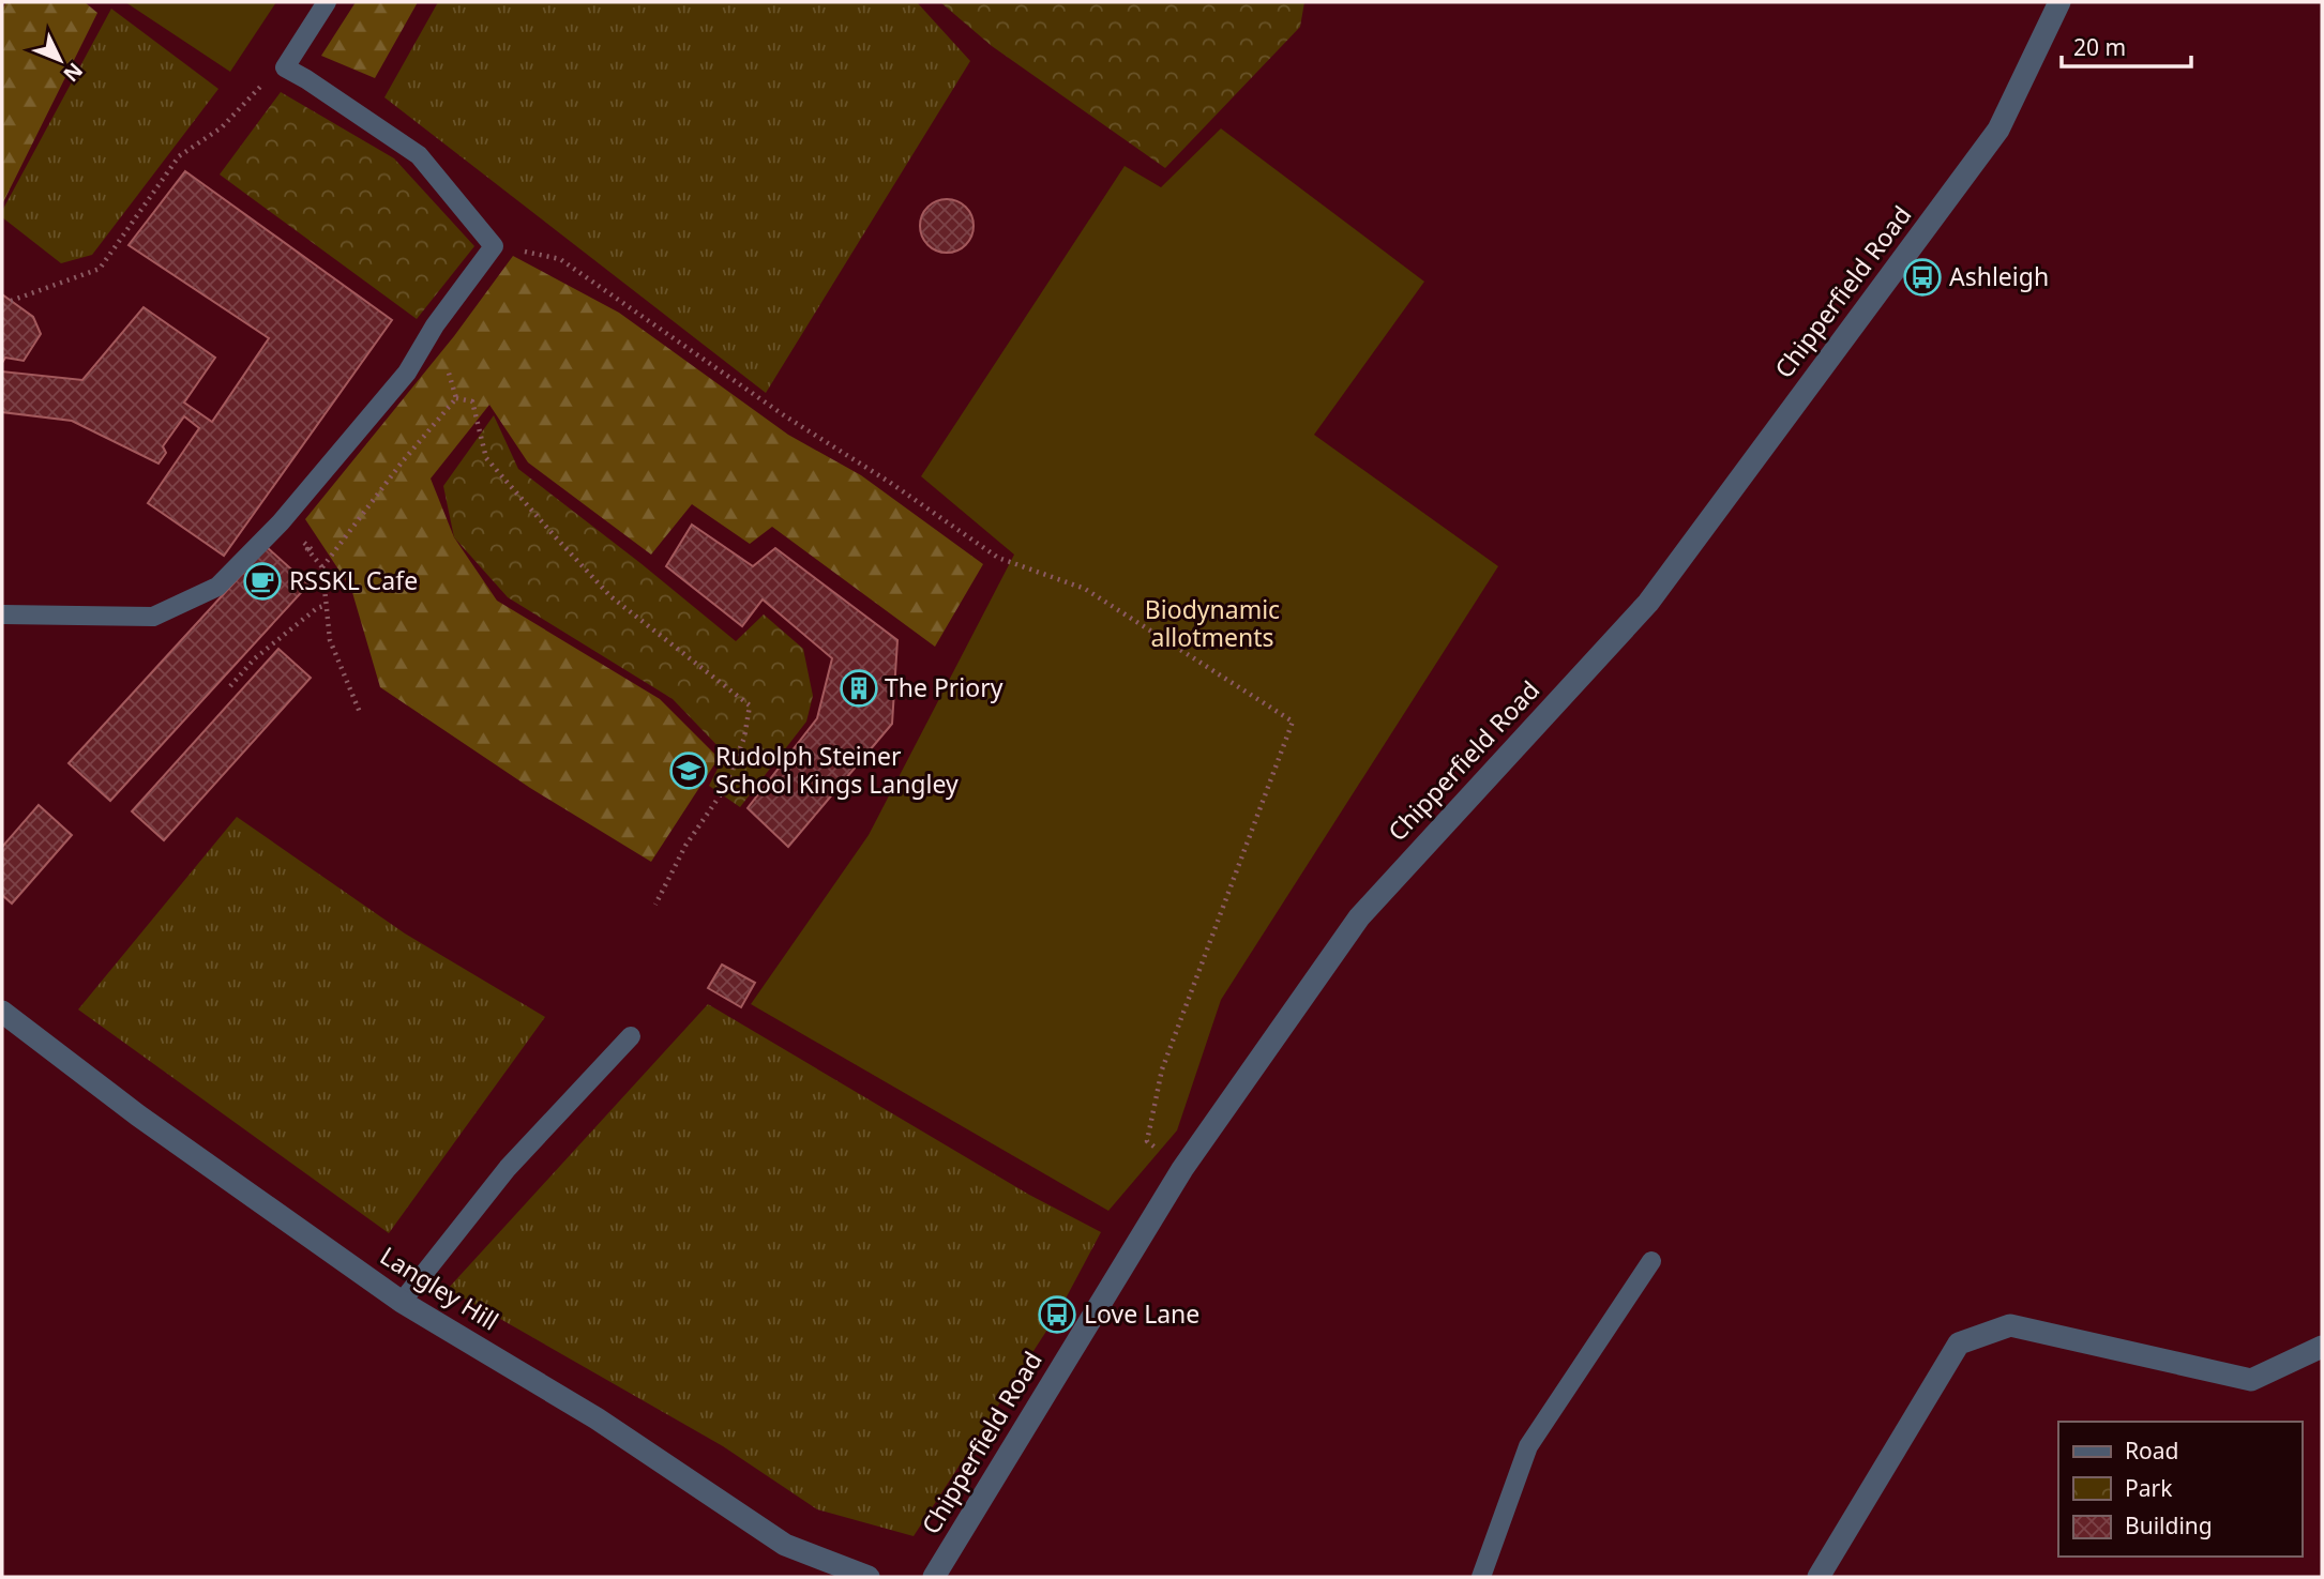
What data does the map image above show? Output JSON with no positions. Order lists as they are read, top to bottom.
{
  "streets": {
    "street": ["Chipperfield Road", "Langley Hill"]
  },
  "parks": ["Biodynamic allotments"],
  "places": {
    "bus stop": ["Ashleigh", "Love Lane"],
    "cafe": ["RSSKL Cafe"],
    "building": ["The Priory"],
    "school or university": ["Rudolph Steiner School Kings Langley"]
  },
  "legend": ["Road", "Park", "Building"],
  "scale_bar": "20 m",
  "north": "bottom right"
}
